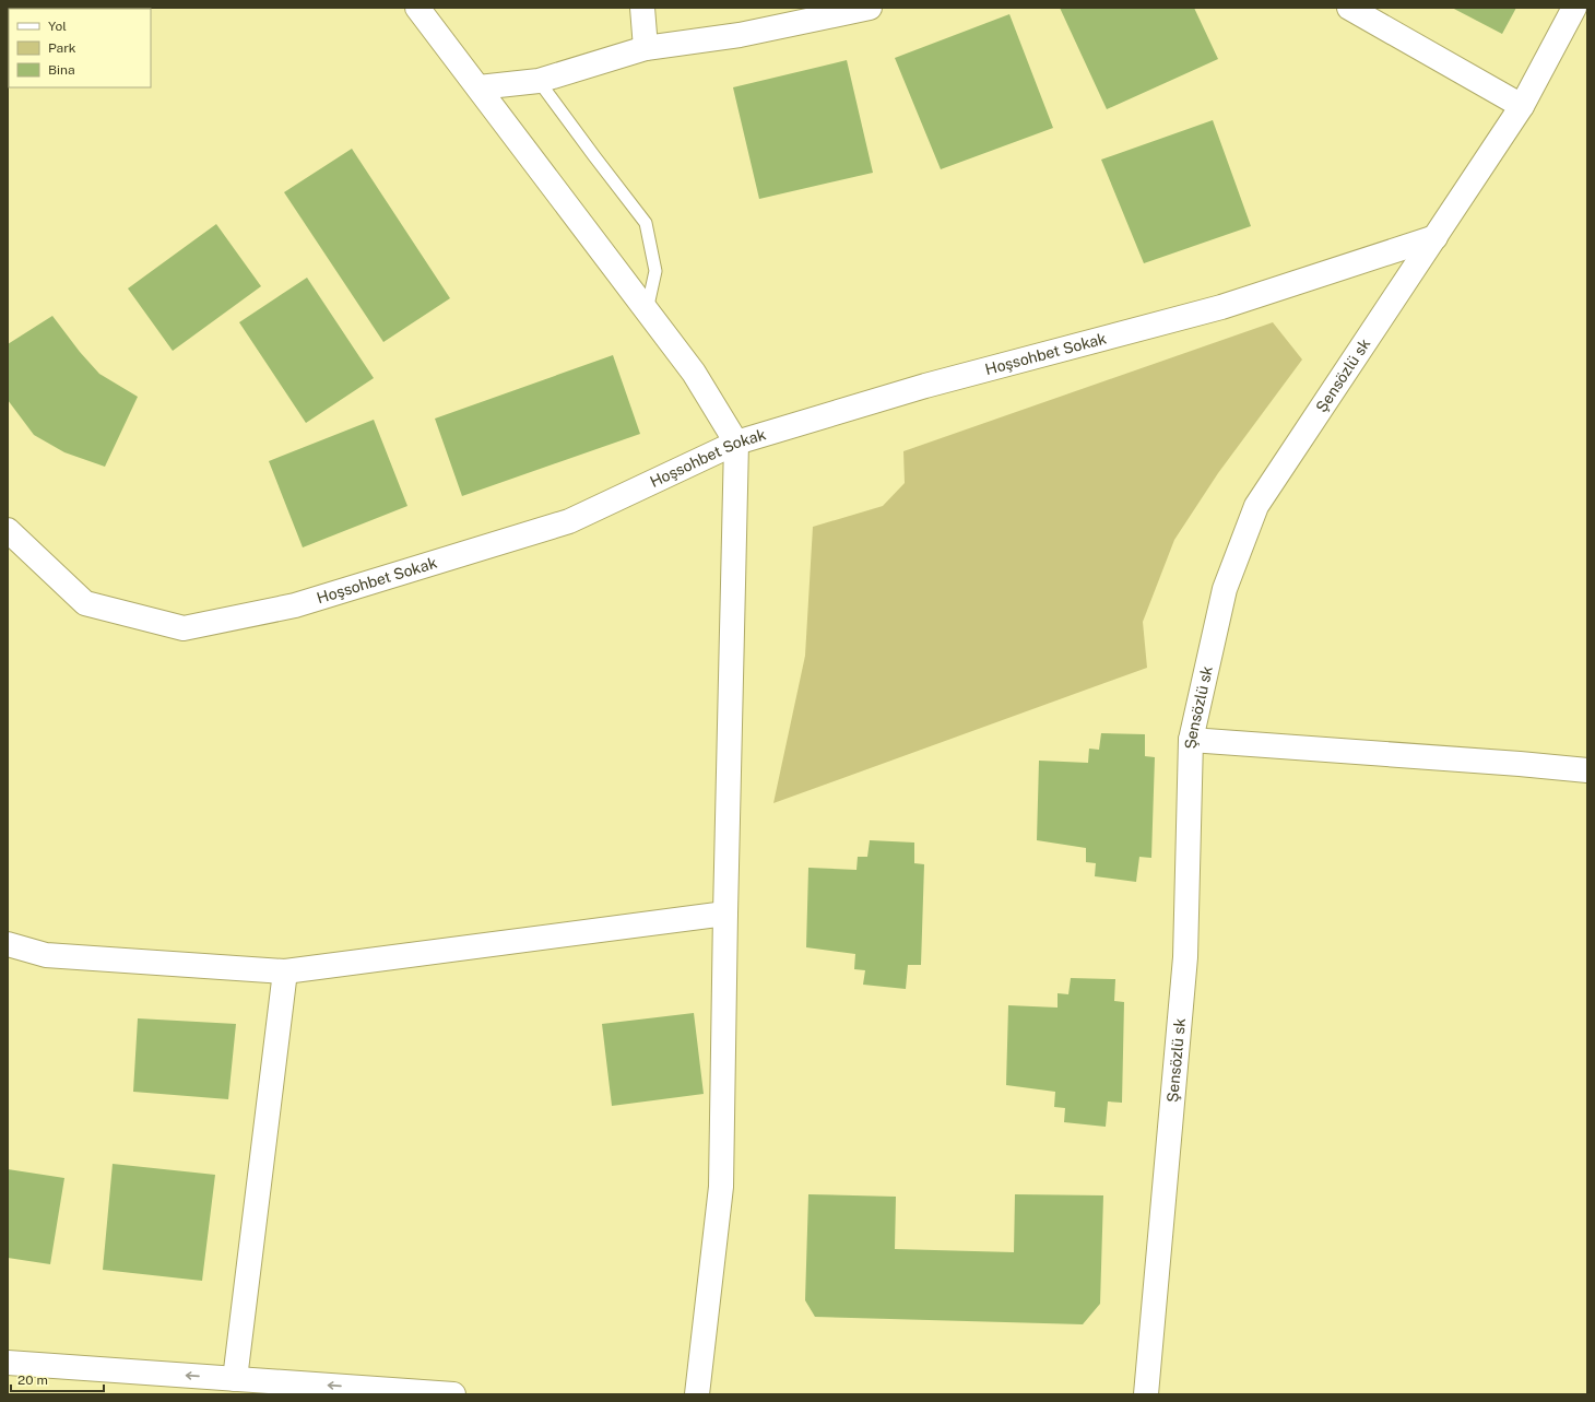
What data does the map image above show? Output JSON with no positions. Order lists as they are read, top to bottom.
{
  "streets": {
    "street": ["Hoşsohbet Sokak", "Şensözlü sk"]
  },
  "crossings": [
    ["Hoşsohbet Sokak", "Şensözlü sk"]
  ],
  "legend": ["Yol", "Park", "Bina"],
  "scale_bar": "20 m"
}
